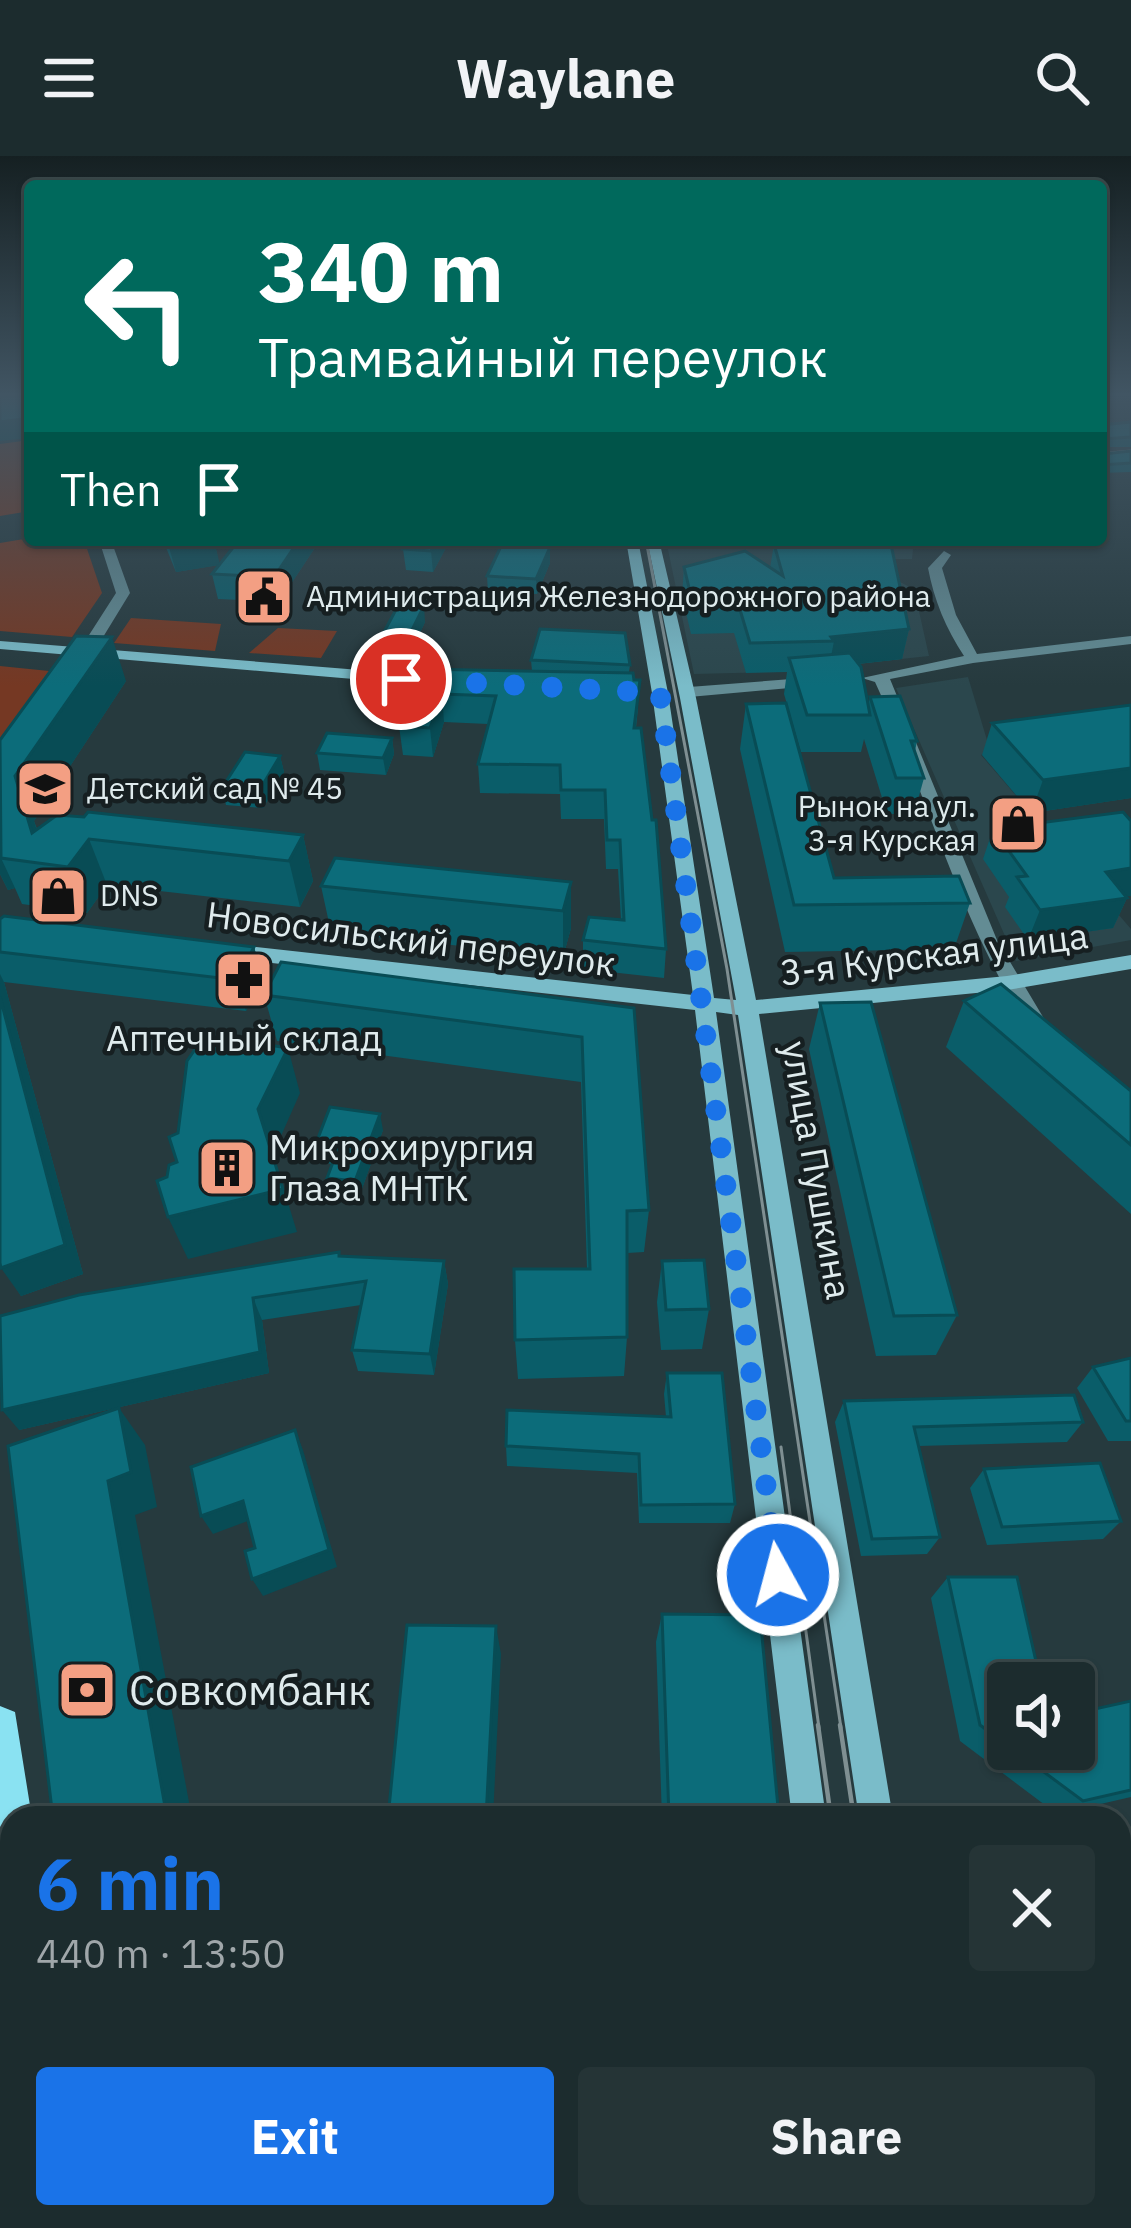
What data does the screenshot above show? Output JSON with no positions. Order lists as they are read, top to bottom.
{
  "streets": {
    "main road": ["Новосильский переулок", "3-я Курская улица", "улица Пушкина"]
  },
  "crossings": [
    ["Новосильский переулок", "3-я Курская улица"],
    ["Новосильский переулок", "улица Пушкина"],
    ["3-я Курская улица", "улица Пушкина"]
  ],
  "places": {
    "public building": ["Администрация Железнодорожного района"],
    "school or university": ["Детский сад № 45"],
    "shop": ["Рынок на ул. 3-я Курская", "DNS"],
    "pharmacy": ["Аптечный склад"],
    "building": ["Микрохирургия Глаза МНТК"],
    "bank": ["Совкомбанк"]
  },
  "page": {
    "header": "Waylane",
    "turn": ["340 m", "Трамвайный переулок"],
    "then": "Then",
    "heading": ["6 min", "440 m · 13:50"],
    "buttons": ["Exit", "Share"]
  }
}
